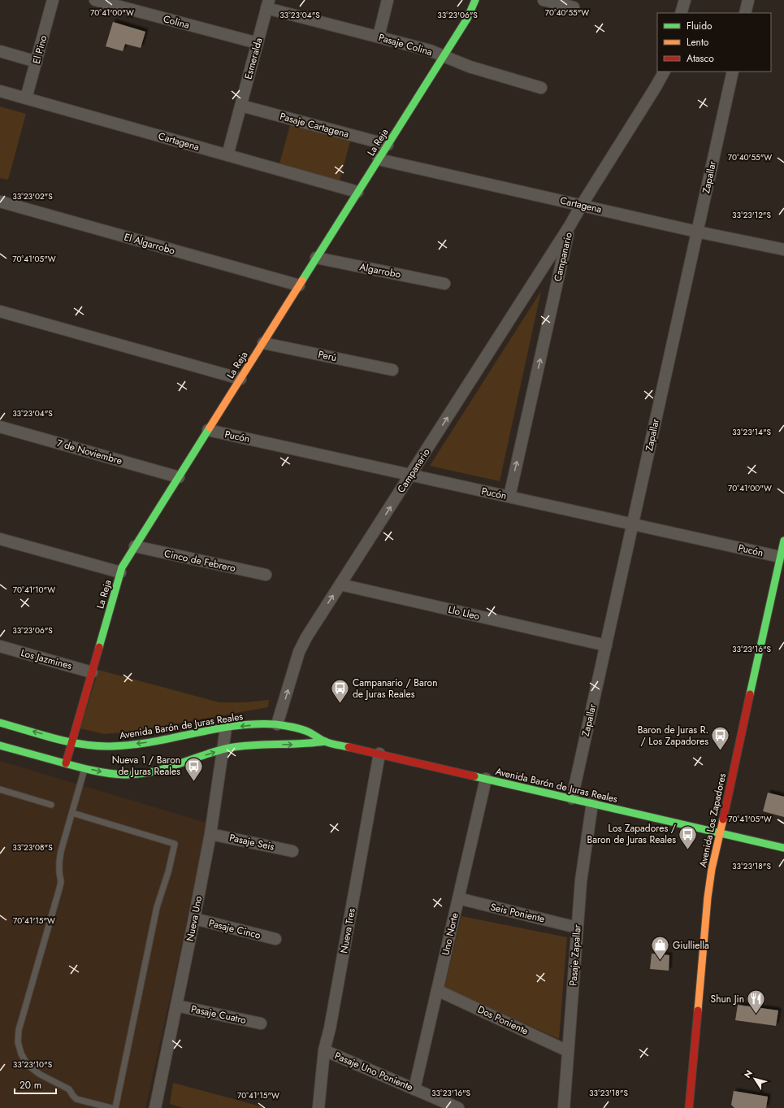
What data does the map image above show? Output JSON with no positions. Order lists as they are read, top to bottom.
{
  "streets": {
    "street": [
      "Colina",
      "Pasaje Colina",
      "El Pino",
      "Esmeralda",
      "Pasaje Cartagena",
      "Cartagena",
      "La Reja",
      "Zapallar",
      "El Algarrobo",
      "Campanario",
      "Algarrobo",
      "Perú",
      "Pucón",
      "7 de Noviembre",
      "Cinco de Febrero",
      "Llo Lleo",
      "Los Jazmines",
      "Avenida Barón de Juras Reales",
      "Avenida Los Zapadores",
      "Pasaje Seis",
      "Seis Poniente",
      "Nueva Uno",
      "Pasaje Cinco",
      "Nueva Tres",
      "Uno Norte",
      "Pasaje Zapallar",
      "Pasaje Cuatro",
      "Dos Poniente",
      "Pasaje Uno Poniente"
    ]
  },
  "crossings": [
    ["Colina", "Esmeralda"],
    ["Pasaje Colina", "Esmeralda"],
    ["Pasaje Colina", "La Reja"],
    ["El Pino", "Cartagena"],
    ["Esmeralda", "Pasaje Cartagena"],
    ["Esmeralda", "Cartagena"],
    ["Pasaje Cartagena", "La Reja"],
    ["Cartagena", "La Reja"],
    ["Cartagena", "Zapallar"],
    ["Cartagena", "Campanario"],
    ["La Reja", "El Algarrobo"],
    ["La Reja", "Algarrobo"],
    ["La Reja", "Perú"],
    ["La Reja", "Pucón"],
    ["La Reja", "7 de Noviembre"],
    ["La Reja", "Cinco de Febrero"],
    ["La Reja", "Los Jazmines"],
    ["La Reja", "Avenida Barón de Juras Reales"],
    ["Zapallar", "Pucón"],
    ["Zapallar", "Llo Lleo"],
    ["Zapallar", "Avenida Barón de Juras Reales"],
    ["Campanario", "Pucón"],
    ["Campanario", "Llo Lleo"],
    ["Campanario", "Avenida Barón de Juras Reales"],
    ["Pucón", "Avenida Los Zapadores"],
    ["Avenida Barón de Juras Reales", "Avenida Los Zapadores"],
    ["Avenida Barón de Juras Reales", "Nueva Uno"],
    ["Avenida Barón de Juras Reales", "Nueva Tres"],
    ["Avenida Barón de Juras Reales", "Uno Norte"],
    ["Avenida Barón de Juras Reales", "Pasaje Zapallar"],
    ["Pasaje Seis", "Nueva Uno"],
    ["Seis Poniente", "Uno Norte"],
    ["Seis Poniente", "Pasaje Zapallar"],
    ["Nueva Uno", "Pasaje Cinco"],
    ["Nueva Uno", "Pasaje Cuatro"],
    ["Nueva Tres", "Pasaje Uno Poniente"],
    ["Uno Norte", "Dos Poniente"],
    ["Uno Norte", "Pasaje Uno Poniente"],
    ["Pasaje Zapallar", "Dos Poniente"]
  ],
  "one_way": ["Campanario"],
  "places": {
    "bus stop": [
      "Campanario / Baron de Juras Reales",
      "Baron de Juras R. / Los Zapadores",
      "Nueva 1 / Baron de Juras Reales",
      "Los Zapadores / Baron de Juras Reales"
    ],
    "shop": ["Giulliella"],
    "restaurant": ["Shun Jin"]
  },
  "legend": ["Fluido", "Lento", "Atasco"],
  "scale_bar": "20 m",
  "north": "top left",
  "coordinates": [
    "70°41'00\"W",
    "70°40'55\"W",
    "33°23'04\"S",
    "33°23'06\"S",
    "33°23'02\"S",
    "33°23'12\"S",
    "70°41'05\"W",
    "33°23'14\"S",
    "70°41'10\"W",
    "33°23'16\"S",
    "33°23'08\"S",
    "33°23'18\"S",
    "70°41'15\"W",
    "33°23'10\"S"
  ]
}
